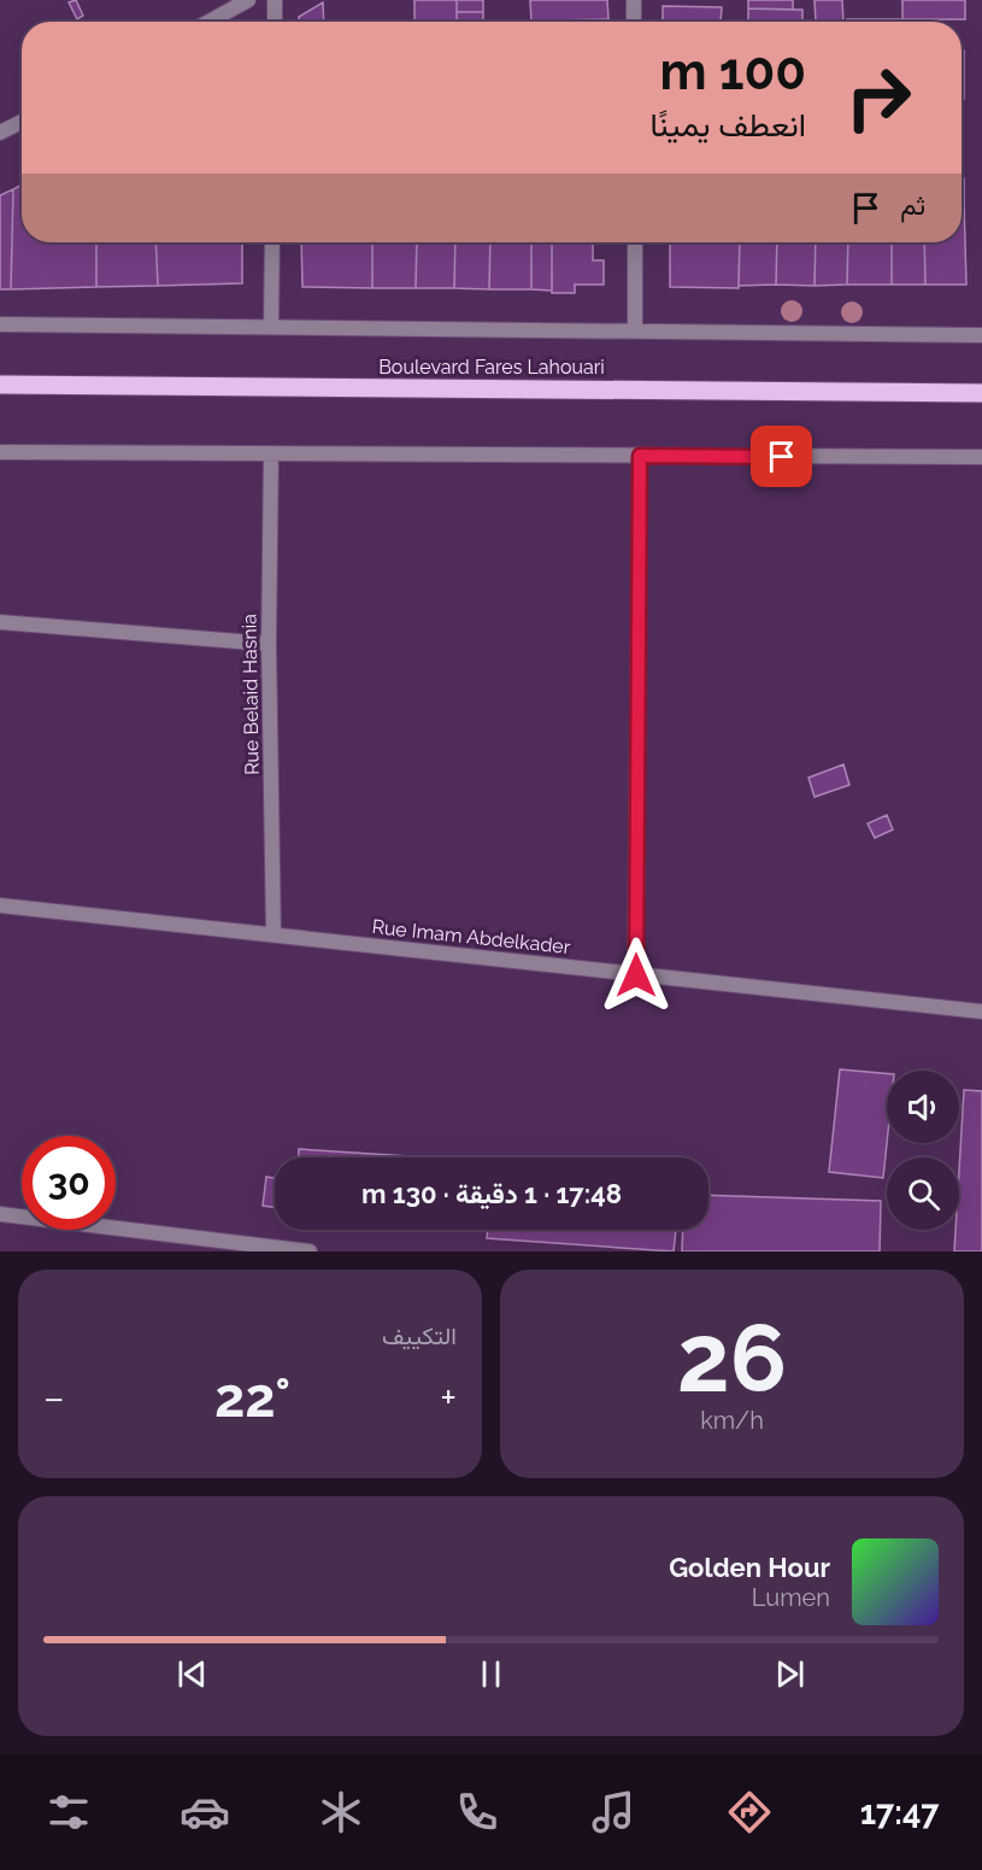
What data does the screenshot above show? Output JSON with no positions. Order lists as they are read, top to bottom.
{
  "streets": {
    "main road": ["Boulevard Fares Lahouari"],
    "street": ["Rue Belaid Hasnia", "Rue Imam Abdelkader"]
  },
  "crossings": [
    ["Rue Belaid Hasnia", "Rue Imam Abdelkader"]
  ],
  "page": {
    "turn": ["100 m", "انعطف يمينًا"],
    "then": "ثم",
    "limit": "30",
    "trip": "17:48 · 1 دقيقة · 130 m",
    "tile": [
      ["26", "km/h"],
      "التكييف"
    ],
    "heat": ["−", "22°", "+"],
    "song": ["Golden Hour", "Lumen"],
    "tabs": "17:47"
  }
}
